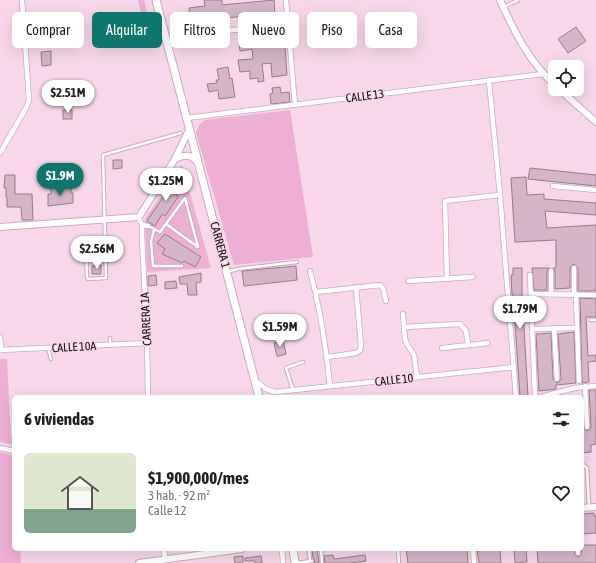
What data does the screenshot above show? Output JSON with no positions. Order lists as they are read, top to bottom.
{
  "streets": {
    "main road": ["CARRERA 1"],
    "street": [
      "CALLE 13",
      "CARRERA 1A",
      "CALLE 10A",
      "CALLE 10"
    ]
  },
  "crossings": [
    ["CALLE 13", "CARRERA 1"],
    ["CARRERA 1A", "CALLE 10A"]
  ],
  "page": {
    "chip": [
      "Comprar",
      "Alquilar",
      "Filtros",
      "Nuevo",
      "Piso",
      "Casa"
    ],
    "price": [
      "$2.51M",
      "$1.9M",
      "$1.25M",
      "$2.56M",
      "$1.79M",
      "$1.59M"
    ],
    "heading": "6 viviendas",
    "list": [
      {
        "name": "$1,900,000/mes",
        "note": "3 hab. · 92 m² · Calle 12"
      }
    ]
  }
}
